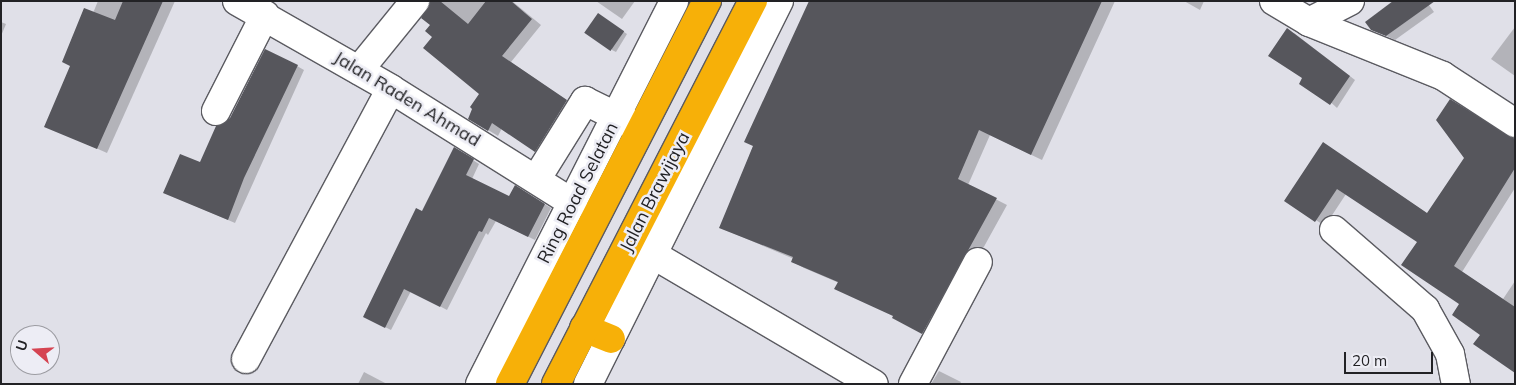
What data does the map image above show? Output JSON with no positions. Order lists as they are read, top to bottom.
{
  "streets": {
    "highway": ["Jalan Brawijaya"],
    "street": ["Jalan Raden Ahmad", "Ring Road Selatan"]
  },
  "crossings": [
    ["Jalan Raden Ahmad", "Ring Road Selatan"]
  ],
  "scale_bar": "20 m",
  "north": "left"
}
